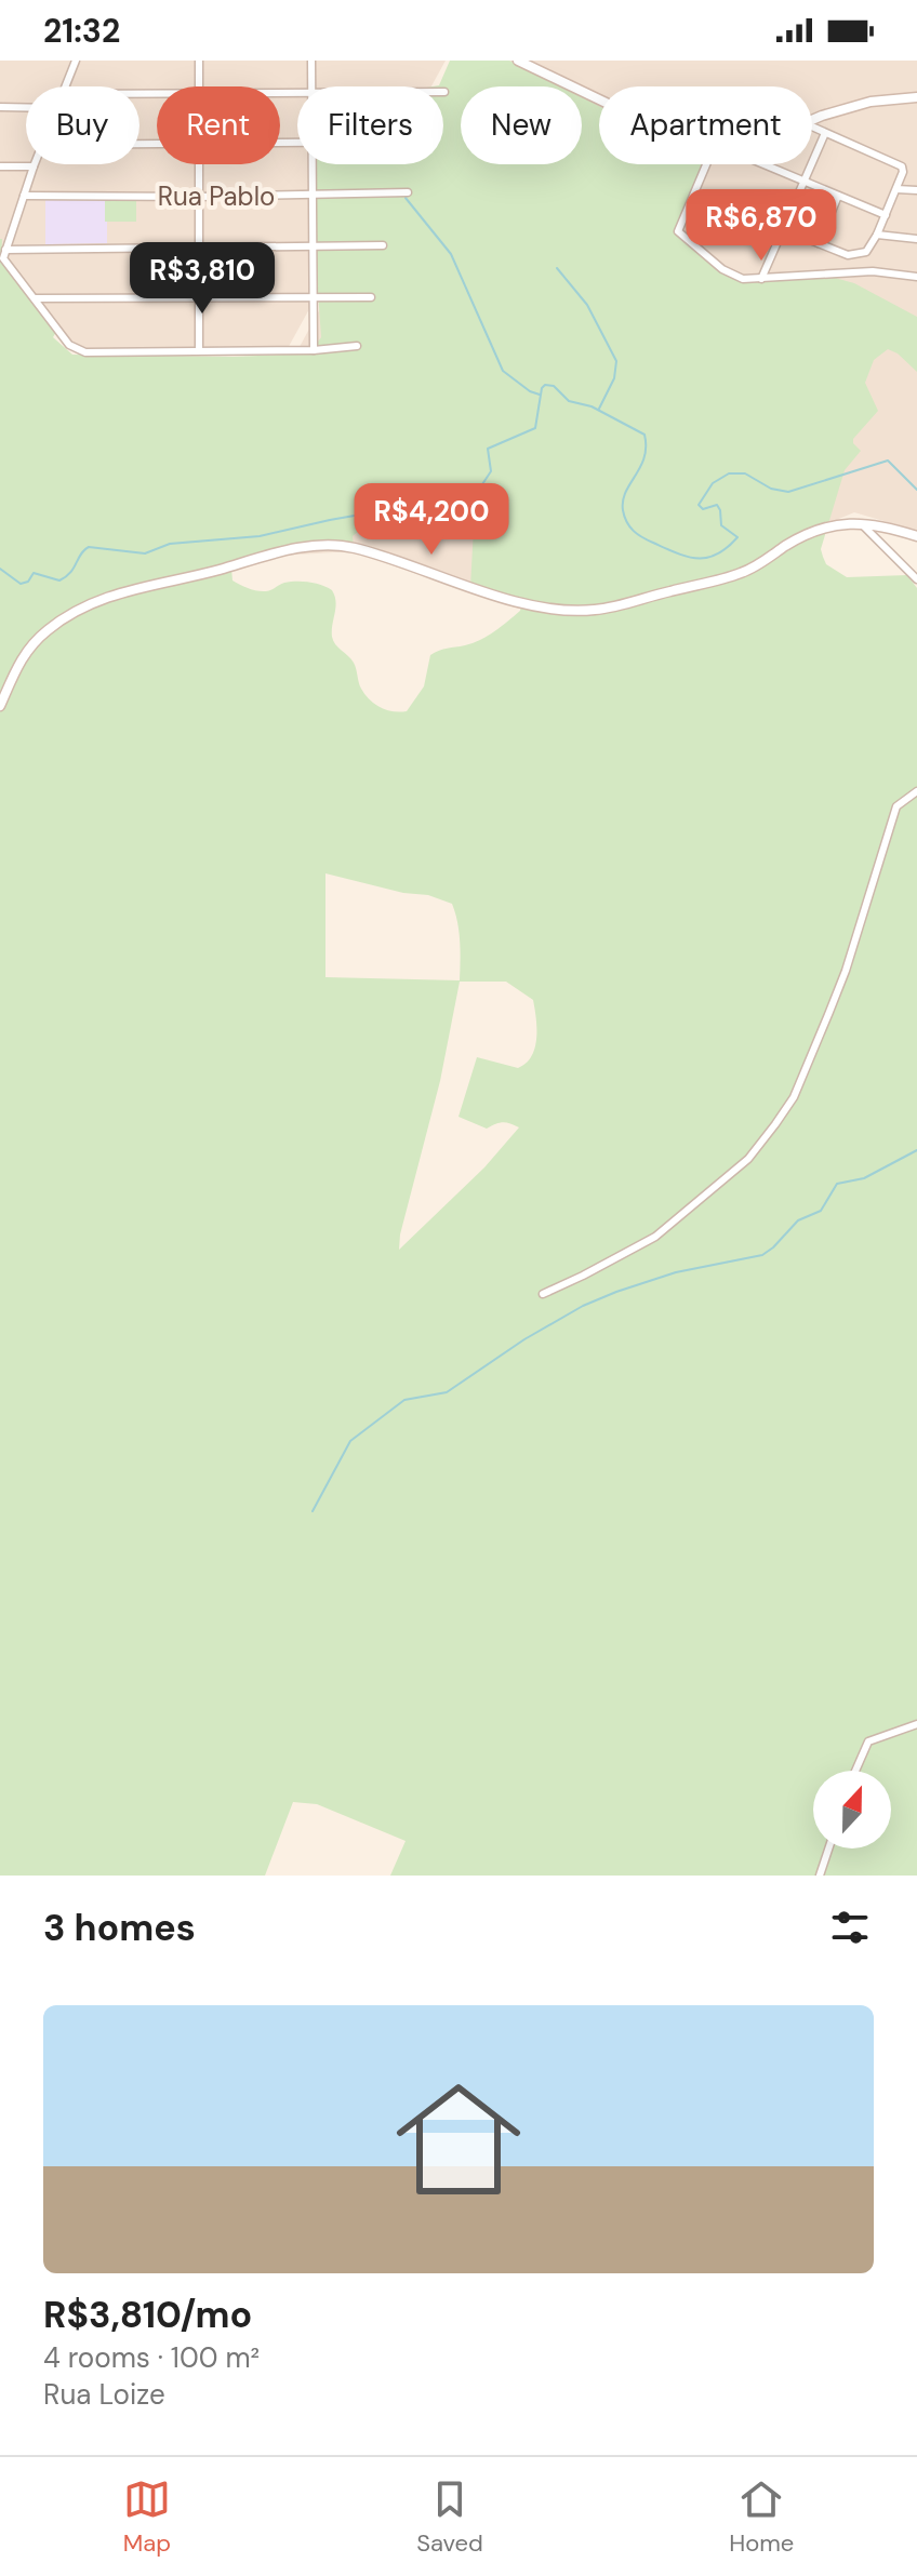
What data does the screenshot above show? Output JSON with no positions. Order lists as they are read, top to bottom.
{
  "streets": {
    "street": ["Rua Pablo"]
  },
  "north": "top",
  "page": {
    "status": "21:32",
    "chip": [
      "Buy",
      "Rent",
      "Filters",
      "New",
      "Apartment"
    ],
    "price": ["R$6,870", "R$3,810", "R$4,200"],
    "heading": "3 homes",
    "list": [
      {
        "name": "R$3,810/mo",
        "note": "4 rooms · 100 m² · Rua Loize"
      }
    ],
    "tabs": ["Map", "Saved", "Home"]
  }
}
